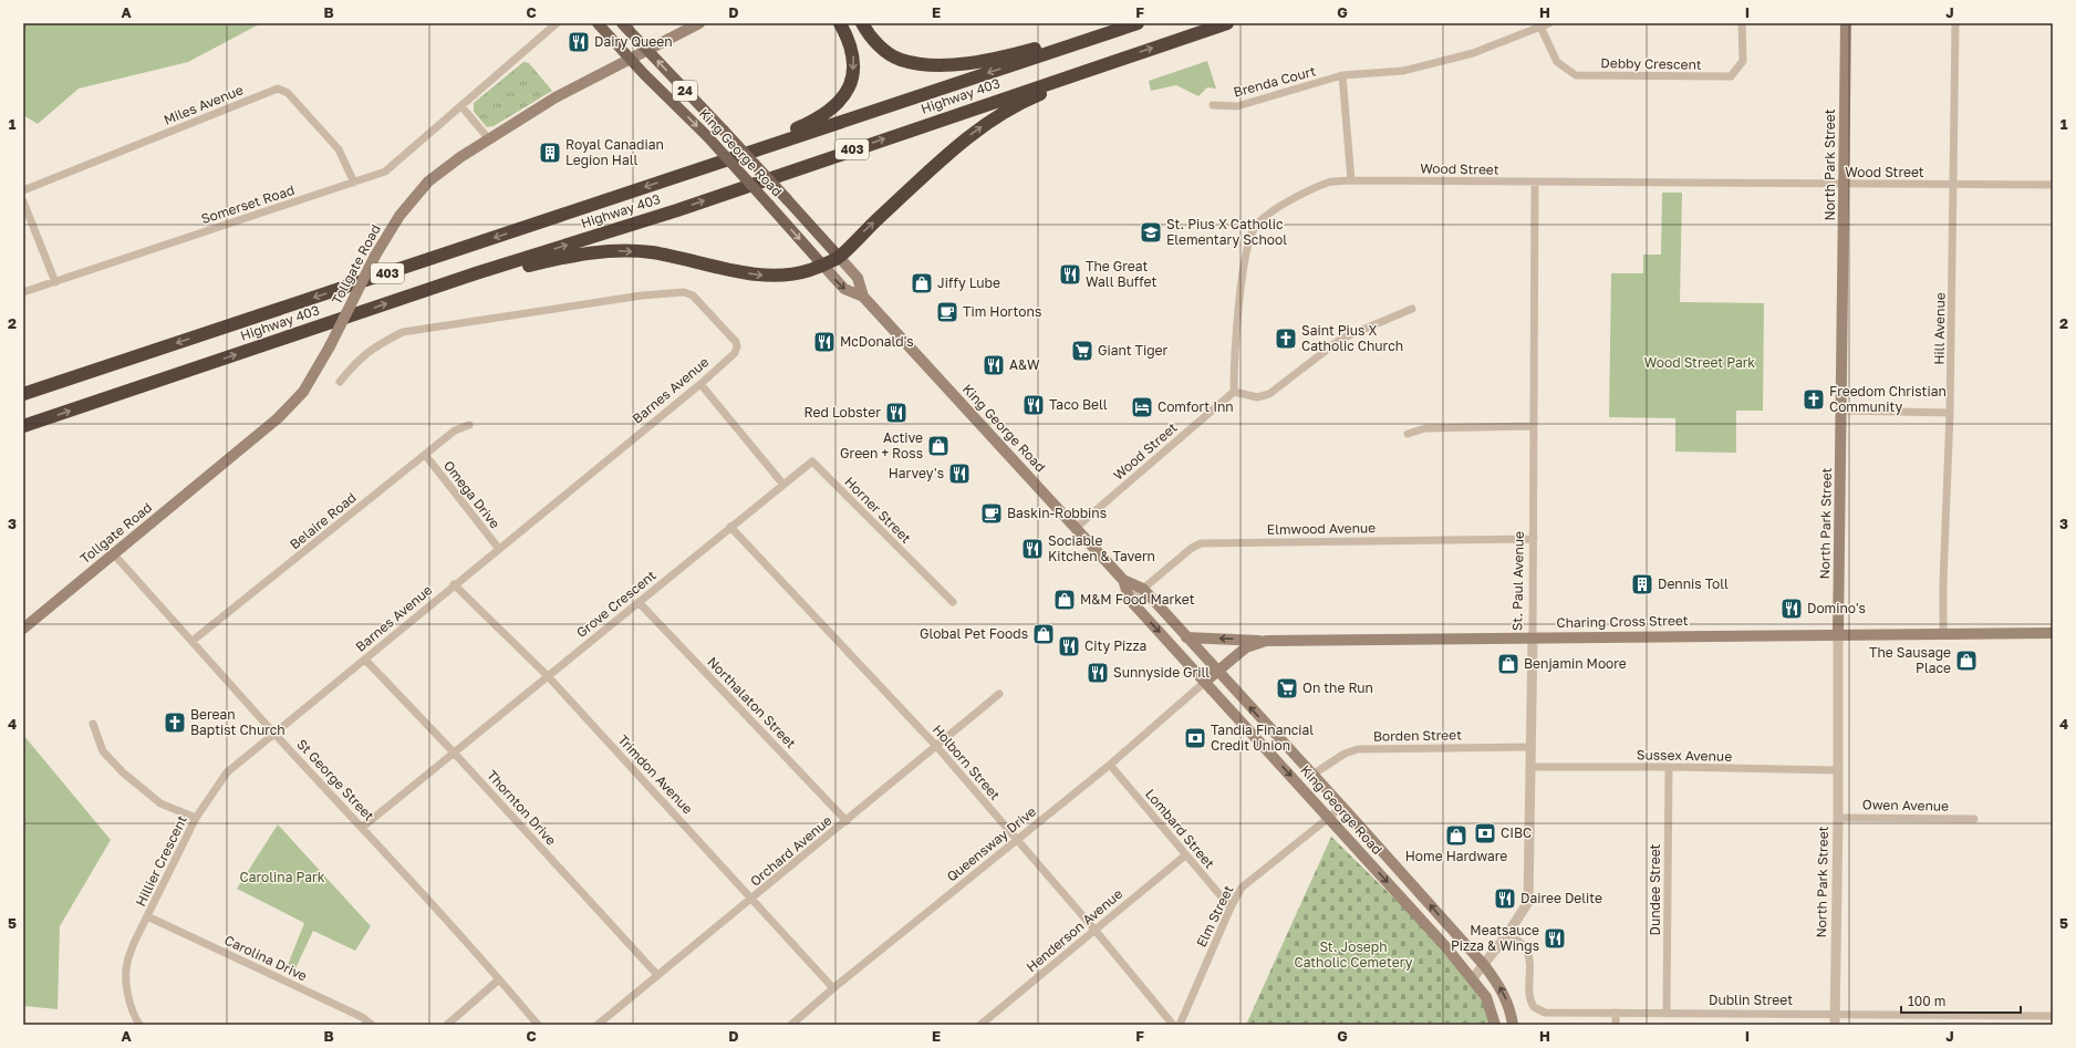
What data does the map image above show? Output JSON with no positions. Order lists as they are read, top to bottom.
{
  "streets": {
    "highway": ["Highway 403", "403"],
    "main road": [
      "24",
      "King George Road",
      "North Park Street",
      "Tollgate Road",
      "Charing Cross Street"
    ],
    "street": [
      "Debby Crescent",
      "Brenda Court",
      "Miles Avenue",
      "Wood Street",
      "Somerset Road",
      "Hill Avenue",
      "Barnes Avenue",
      "Omega Drive",
      "Horner Street",
      "Belaire Road",
      "Elmwood Avenue",
      "St. Paul Avenue",
      "Grove Crescent",
      "Northalaton Street",
      "Borden Street",
      "Sussex Avenue",
      "Holborn Street",
      "Trimdon Avenue",
      "St George Street",
      "Owen Avenue",
      "Thornton Drive",
      "Lombard Street",
      "Queensway Drive",
      "Orchard Avenue",
      "Hillier Crescent",
      "Dundee Street",
      "Elm Street",
      "Henderson Avenue",
      "Carolina Drive",
      "Dublin Street"
    ]
  },
  "crossings": [
    ["Debby Crescent", "Brenda Court"],
    ["Miles Avenue", "Somerset Road"],
    ["King George Road", "Wood Street"],
    ["King George Road", "Tollgate Road"],
    ["King George Road", "Elmwood Avenue"],
    ["King George Road", "St. Paul Avenue"],
    ["King George Road", "Charing Cross Street"],
    ["King George Road", "Borden Street"],
    ["King George Road", "Queensway Drive"],
    ["King George Road", "Elm Street"],
    ["North Park Street", "Wood Street"],
    ["North Park Street", "Charing Cross Street"],
    ["North Park Street", "Sussex Avenue"],
    ["North Park Street", "Owen Avenue"],
    ["North Park Street", "Dublin Street"],
    ["Wood Street", "Hill Avenue"],
    ["Wood Street", "St. Paul Avenue"],
    ["Tollgate Road", "St George Street"],
    ["Hill Avenue", "Charing Cross Street"],
    ["Barnes Avenue", "Omega Drive"],
    ["Barnes Avenue", "Trimdon Avenue"],
    ["Barnes Avenue", "St George Street"],
    ["Barnes Avenue", "Thornton Drive"],
    ["Barnes Avenue", "Hillier Crescent"],
    ["Omega Drive", "Belaire Road"],
    ["Horner Street", "Grove Crescent"],
    ["Belaire Road", "St George Street"],
    ["Elmwood Avenue", "St. Paul Avenue"],
    ["St. Paul Avenue", "Charing Cross Street"],
    ["St. Paul Avenue", "Borden Street"],
    ["St. Paul Avenue", "Sussex Avenue"],
    ["St. Paul Avenue", "Dublin Street"],
    ["Grove Crescent", "Northalaton Street"],
    ["Grove Crescent", "Holborn Street"],
    ["Grove Crescent", "Trimdon Avenue"],
    ["Grove Crescent", "St George Street"],
    ["Grove Crescent", "Thornton Drive"],
    ["Charing Cross Street", "Queensway Drive"],
    ["Northalaton Street", "Orchard Avenue"],
    ["Sussex Avenue", "Dundee Street"],
    ["Holborn Street", "Queensway Drive"],
    ["Holborn Street", "Orchard Avenue"],
    ["Holborn Street", "Henderson Avenue"],
    ["Trimdon Avenue", "Queensway Drive"],
    ["Trimdon Avenue", "Orchard Avenue"],
    ["St George Street", "Hillier Crescent"],
    ["Thornton Drive", "Orchard Avenue"],
    ["Lombard Street", "Queensway Drive"],
    ["Lombard Street", "Elm Street"],
    ["Lombard Street", "Henderson Avenue"],
    ["Hillier Crescent", "Carolina Drive"],
    ["Dundee Street", "Dublin Street"]
  ],
  "parks": ["Wood Street Park", "Carolina Park", "St. Joseph Catholic Cemetery"],
  "places": {
    "restaurant": [
      "Dairy Queen",
      "The Great Wall Buffet",
      "McDonald's",
      "A&W",
      "Taco Bell",
      "Red Lobster",
      "Harvey's",
      "Sociable Kitchen & Tavern",
      "Domino's",
      "City Pizza",
      "Sunnyside Grill",
      "Dairee Delite",
      "Meatsauce Pizza & Wings"
    ],
    "building": ["Royal Canadian Legion Hall", "Dennis Toll"],
    "school or university": ["St. Pius X Catholic Elementary School"],
    "shop": [
      "Jiffy Lube",
      "Active Green + Ross",
      "M&M Food Market",
      "Global Pet Foods",
      "The Sausage Place",
      "Benjamin Moore",
      "Home Hardware"
    ],
    "cafe": ["Tim Hortons", "Baskin-Robbins"],
    "church": ["Saint Pius X Catholic Church", "Freedom Christian Community", "Berean Baptist Church"],
    "supermarket": ["Giant Tiger", "On the Run"],
    "hotel": ["Comfort Inn"],
    "bank": ["Tandia Financial Credit Union", "CIBC"]
  },
  "scale_bar": "100 m",
  "grid": {
    "columns": [
      "A",
      "B",
      "C",
      "D",
      "E",
      "F",
      "G",
      "H",
      "I",
      "J"
    ],
    "rows": [
      "1",
      "2",
      "3",
      "4",
      "5"
    ]
  }
}
